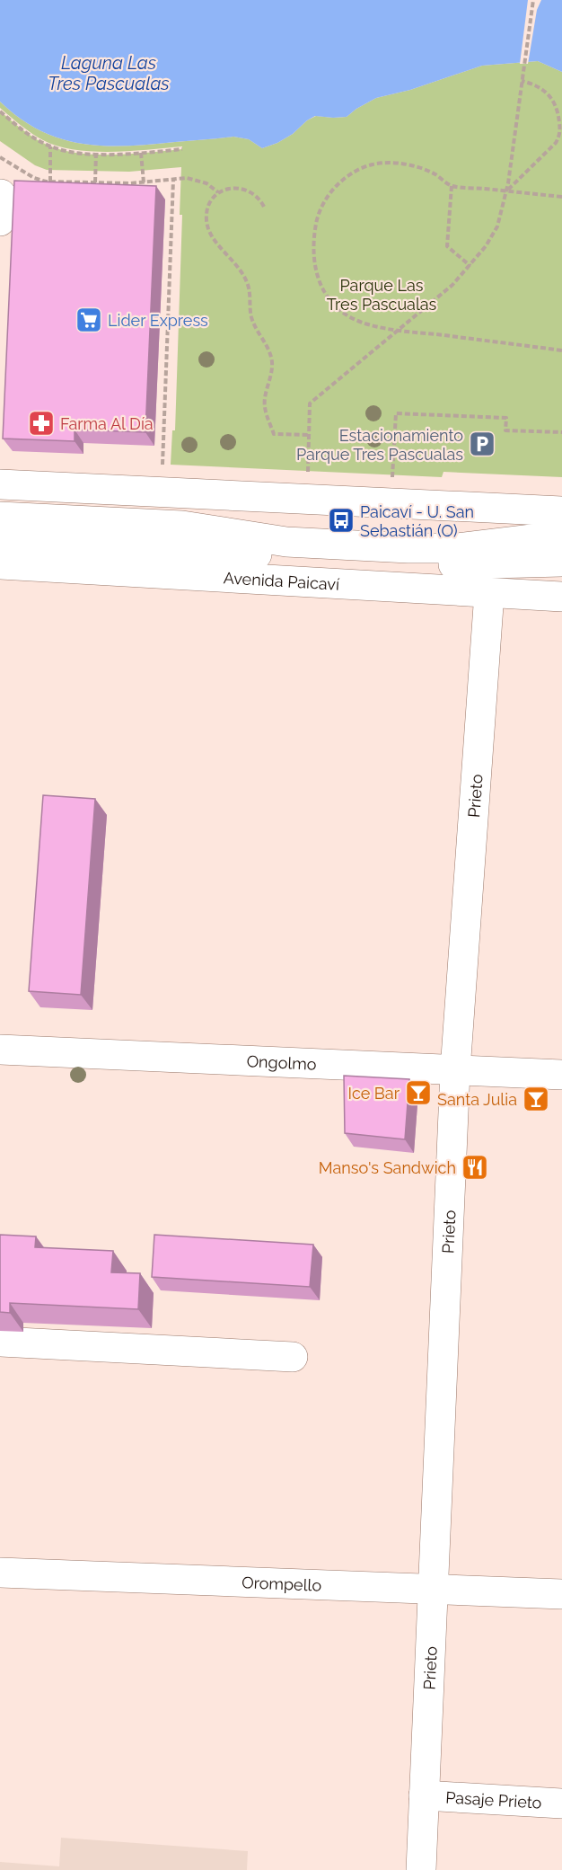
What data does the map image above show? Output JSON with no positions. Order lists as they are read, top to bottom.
{
  "streets": {
    "street": [
      "Avenida Paicaví",
      "Prieto",
      "Ongolmo",
      "Orompello",
      "Pasaje Prieto"
    ]
  },
  "crossings": [
    ["Avenida Paicaví", "Prieto"],
    ["Prieto", "Ongolmo"],
    ["Prieto", "Orompello"],
    ["Prieto", "Pasaje Prieto"]
  ],
  "water": ["Laguna Las Tres Pascualas"],
  "parks": ["Parque Las Tres Pascualas"],
  "places": {
    "supermarket": ["Lider Express"],
    "pharmacy": ["Farma Al Día"],
    "parking": ["Estacionamiento Parque Tres Pascualas"],
    "bus stop": ["Paicaví - U. San Sebastián (O)"],
    "bar": ["Ice Bar", "Santa Julia"],
    "restaurant": ["Manso's Sandwich"]
  }
}
